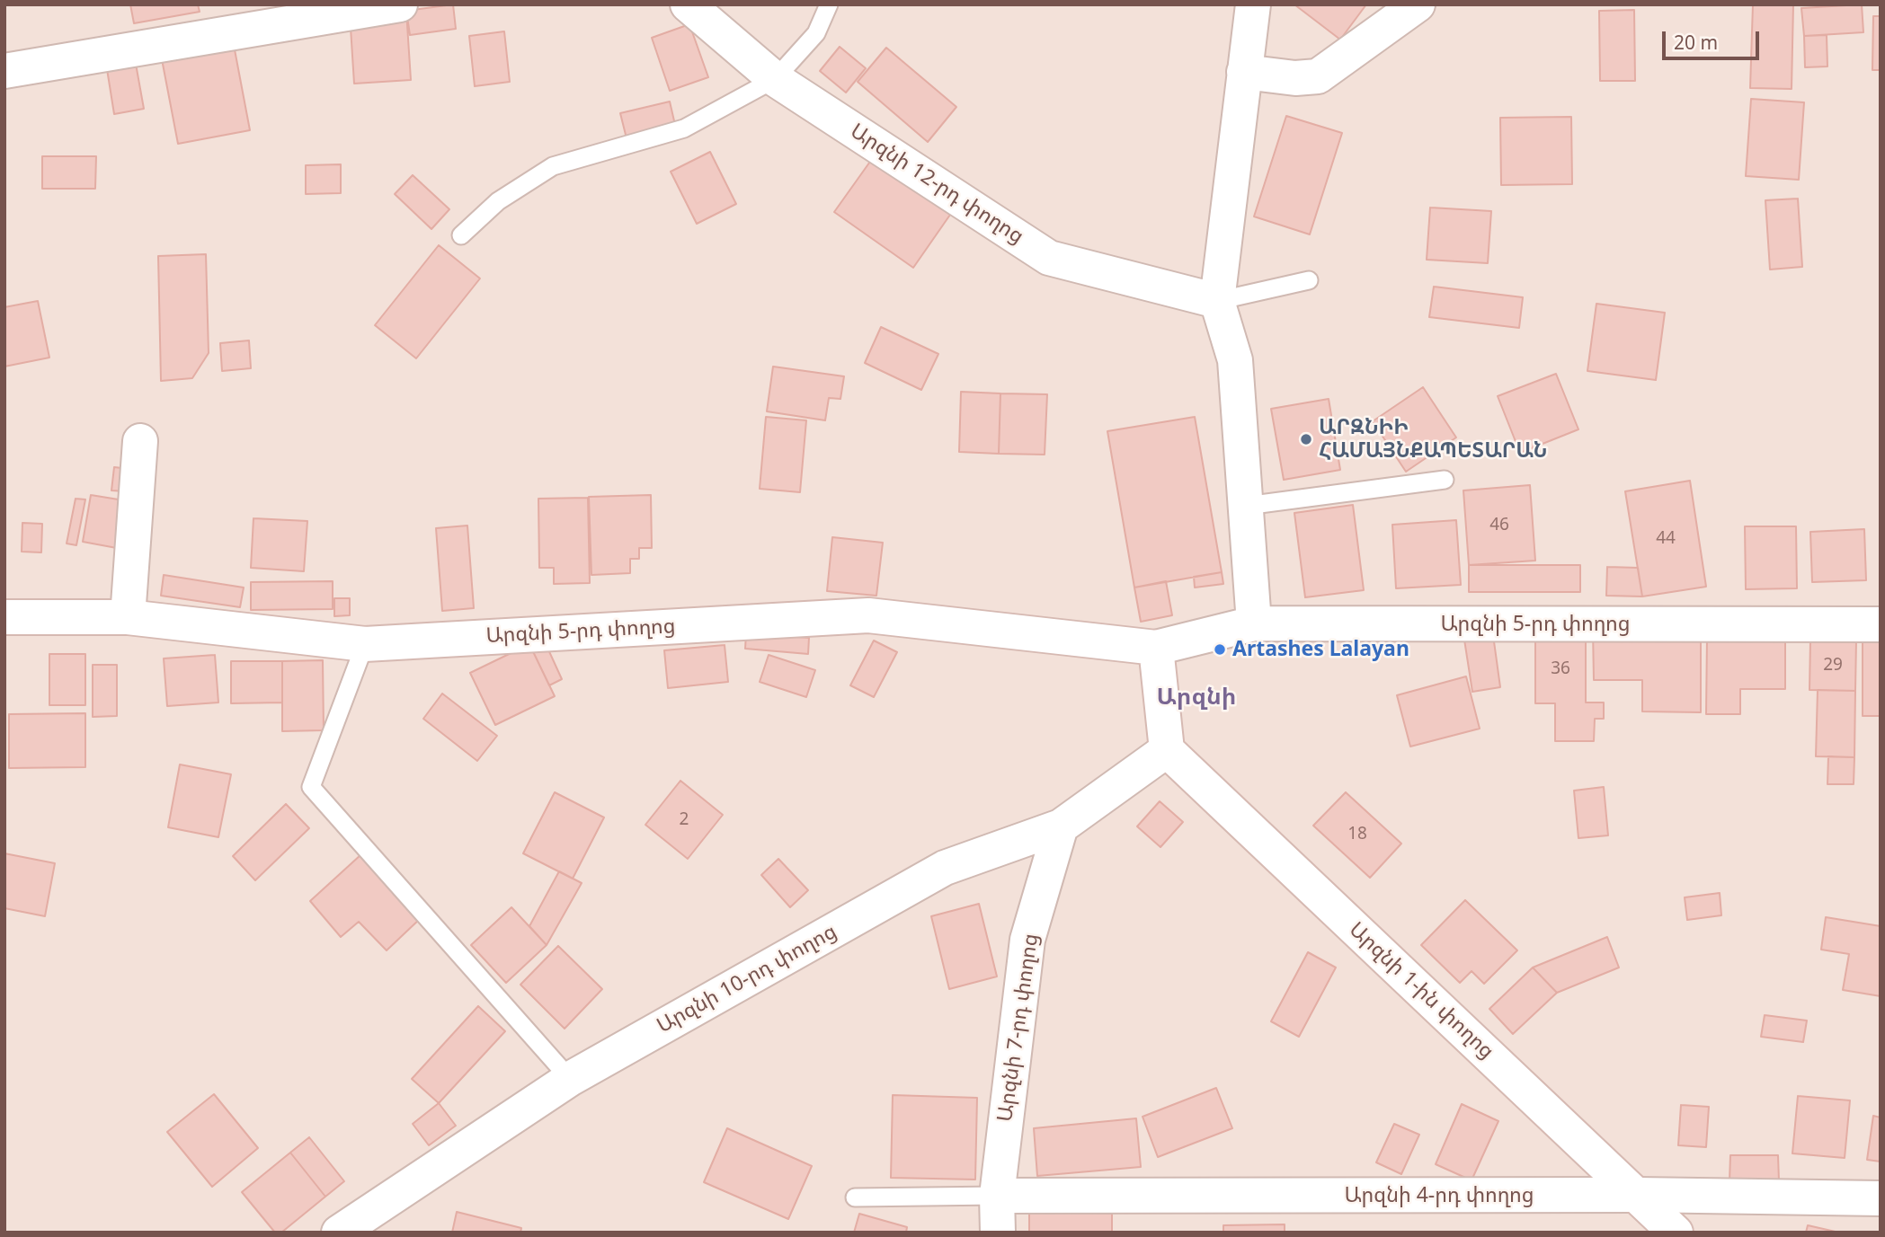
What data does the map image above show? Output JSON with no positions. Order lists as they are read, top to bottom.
{
  "streets": {
    "street": [
      "Արզնի 12-րդ փողոց",
      "Արզնի 5-րդ փողոց",
      "Արզնի 10-րդ փողոց",
      "Արզնի 1-ին փողոց",
      "Արզնի 7-րդ փողոց",
      "Արզնի 4-րդ փողոց"
    ]
  },
  "crossings": [
    ["Արզնի 10-րդ փողոց", "Արզնի 1-ին փողոց"],
    ["Արզնի 10-րդ փողոց", "Արզնի 7-րդ փողոց"],
    ["Արզնի 1-ին փողոց", "Արզնի 4-րդ փողոց"],
    ["Արզնի 7-րդ փողոց", "Արզնի 4-րդ փողոց"]
  ],
  "districts": ["Արզնի"],
  "places": ["ԱՐԶՆԻԻ ՀԱՄԱՅՆՔԱՊԵՏԱՐԱՆ", "Artashes Lalayan"],
  "house_numbers": [
    "46",
    "44",
    "29",
    "36",
    "2",
    "18"
  ],
  "scale_bar": "20 m"
}
